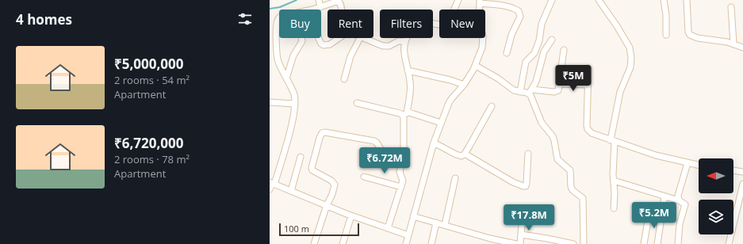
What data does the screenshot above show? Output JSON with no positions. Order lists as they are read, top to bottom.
{
  "scale_bar": "100 m",
  "north": "left",
  "page": {
    "heading": "4 homes",
    "chip": [
      "Buy",
      "Rent",
      "Filters",
      "New"
    ],
    "list": [
      {
        "name": "₹5,000,000",
        "note": "2 rooms · 54 m² · Apartment"
      },
      {
        "name": "₹6,720,000",
        "note": "2 rooms · 78 m² · Apartment"
      }
    ],
    "price": [
      "₹5M",
      "₹6.72M",
      "₹5.2M",
      "₹17.8M"
    ],
    "scale": "100 m"
  }
}
